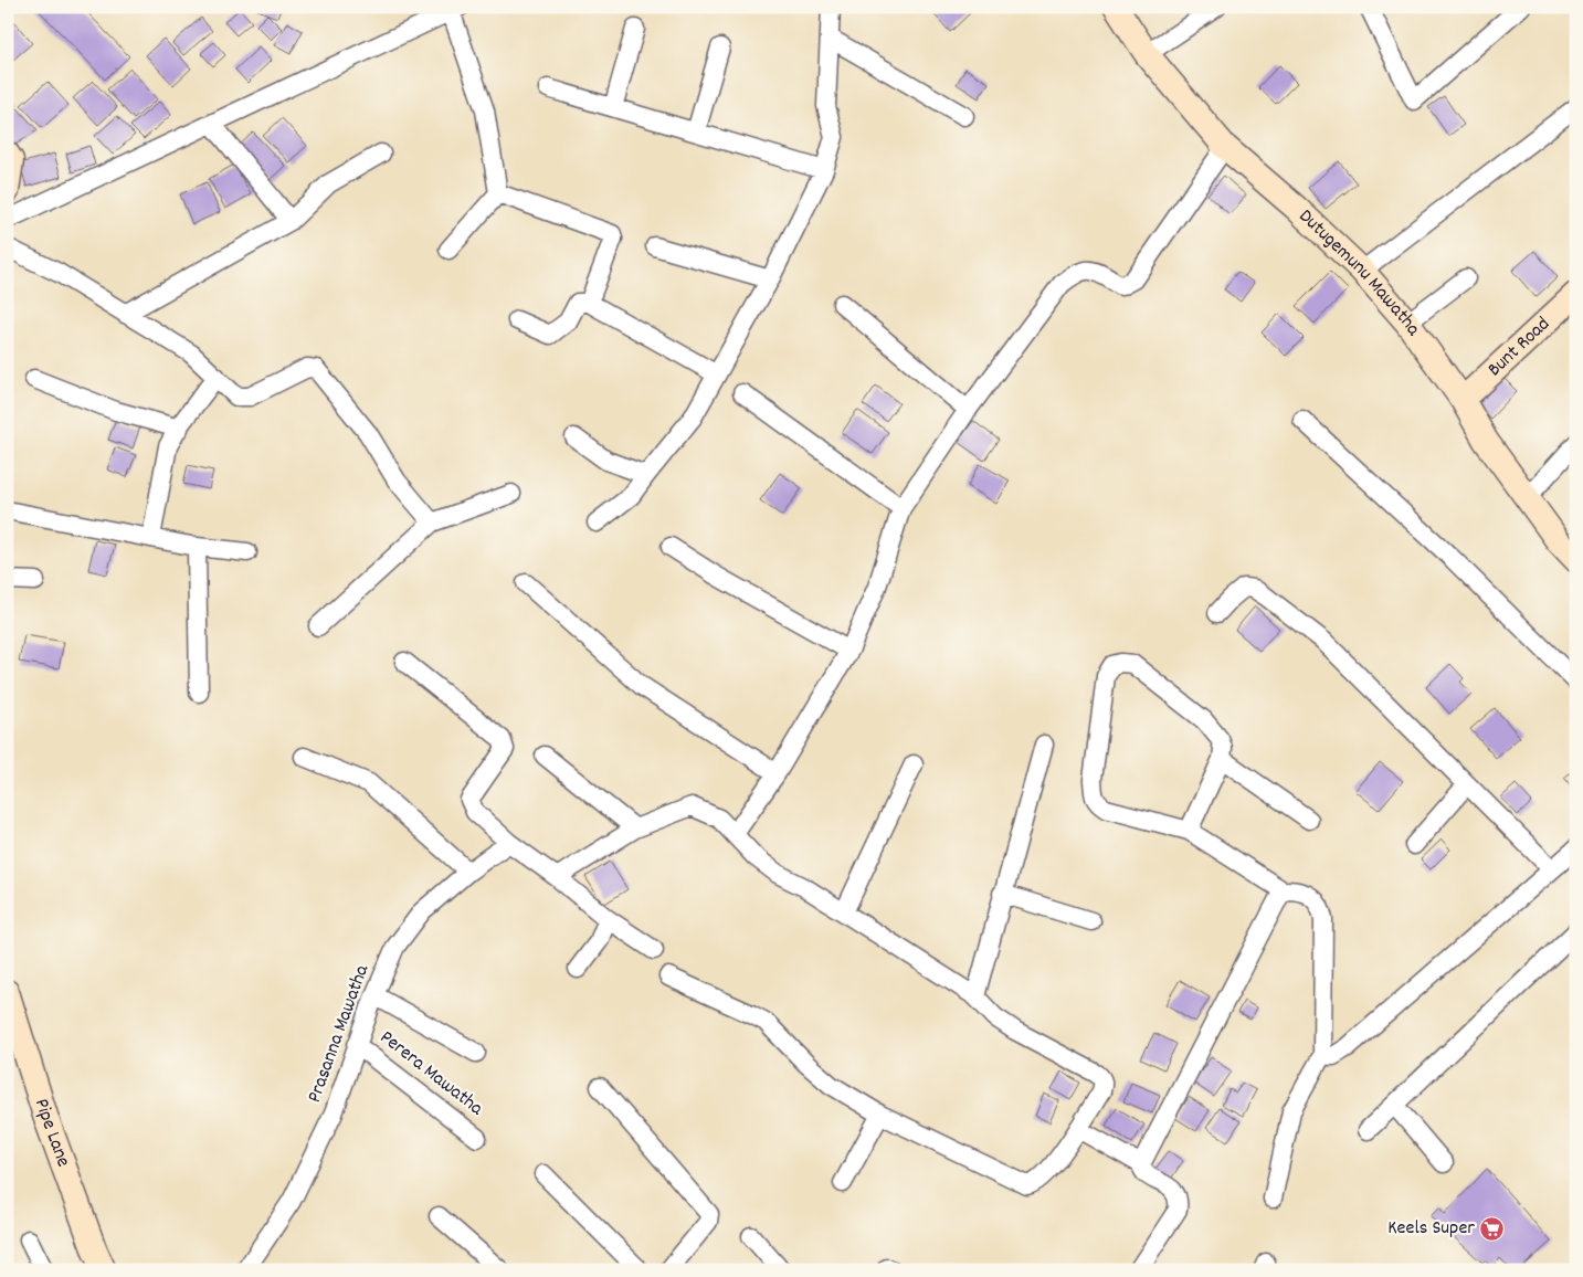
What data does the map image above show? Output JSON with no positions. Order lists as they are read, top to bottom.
{
  "streets": {
    "street": [
      "Dutugemunu Mawatha",
      "Bunt Road",
      "Prasanna Mawatha",
      "Perera Mawatha",
      "Pipe Lane"
    ]
  },
  "crossings": [
    ["Dutugemunu Mawatha", "Bunt Road"],
    ["Prasanna Mawatha", "Perera Mawatha"]
  ],
  "places": {
    "supermarket": ["Keels Super"]
  }
}
